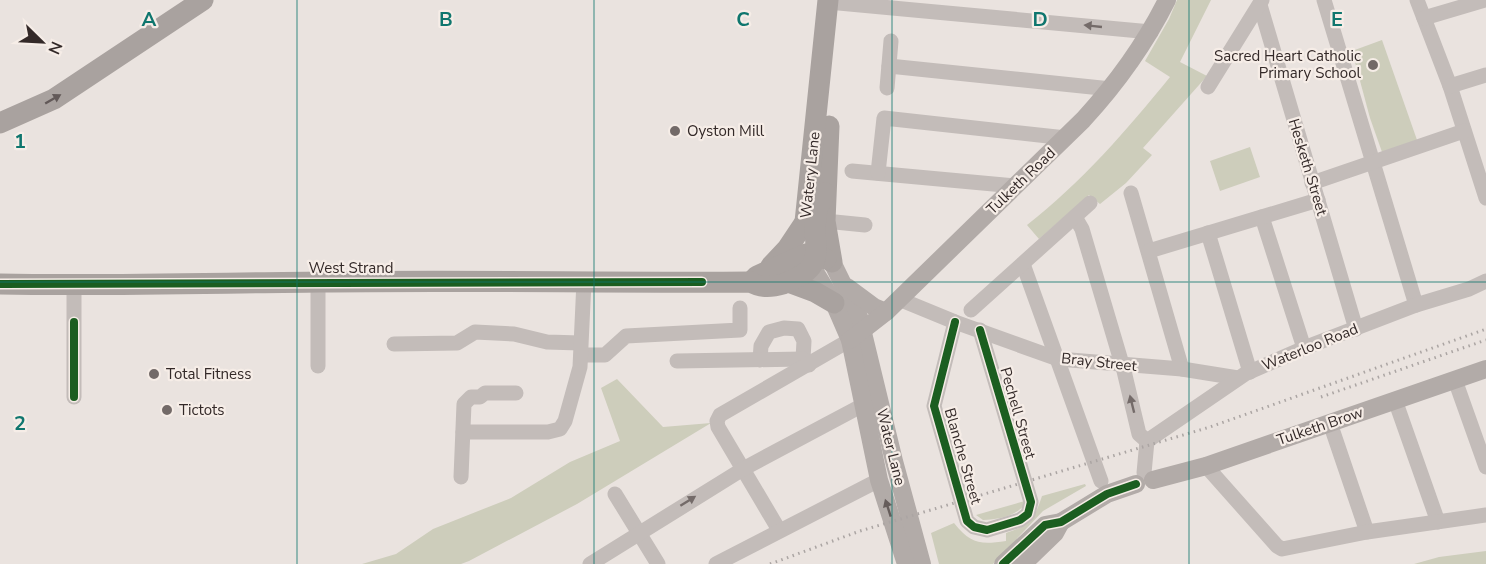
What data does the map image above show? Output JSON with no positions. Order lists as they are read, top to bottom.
{
  "streets": {
    "highway": ["Watery Lane", "West Strand"],
    "main road": ["Tulketh Road", "Tulketh Brow", "Water Lane"],
    "street": [
      "Hesketh Street",
      "Waterloo Road",
      "Bray Street",
      "Pechell Street",
      "Blanche Street"
    ]
  },
  "crossings": [
    ["Hesketh Street", "Waterloo Road"],
    ["Watery Lane", "Tulketh Road"],
    ["Watery Lane", "West Strand"],
    ["Watery Lane", "Water Lane"],
    ["Tulketh Road", "Bray Street"],
    ["Tulketh Road", "Water Lane"],
    ["Waterloo Road", "Bray Street"],
    ["Bray Street", "Pechell Street"],
    ["Bray Street", "Blanche Street"],
    ["Pechell Street", "Blanche Street"]
  ],
  "places": [
    "Sacred Heart Catholic Primary School",
    "Oyston Mill",
    "Total Fitness",
    "Tictots"
  ],
  "north": "bottom right",
  "grid": {
    "columns": [
      "A",
      "B",
      "C",
      "D",
      "E"
    ],
    "rows": ["1", "2"]
  }
}
